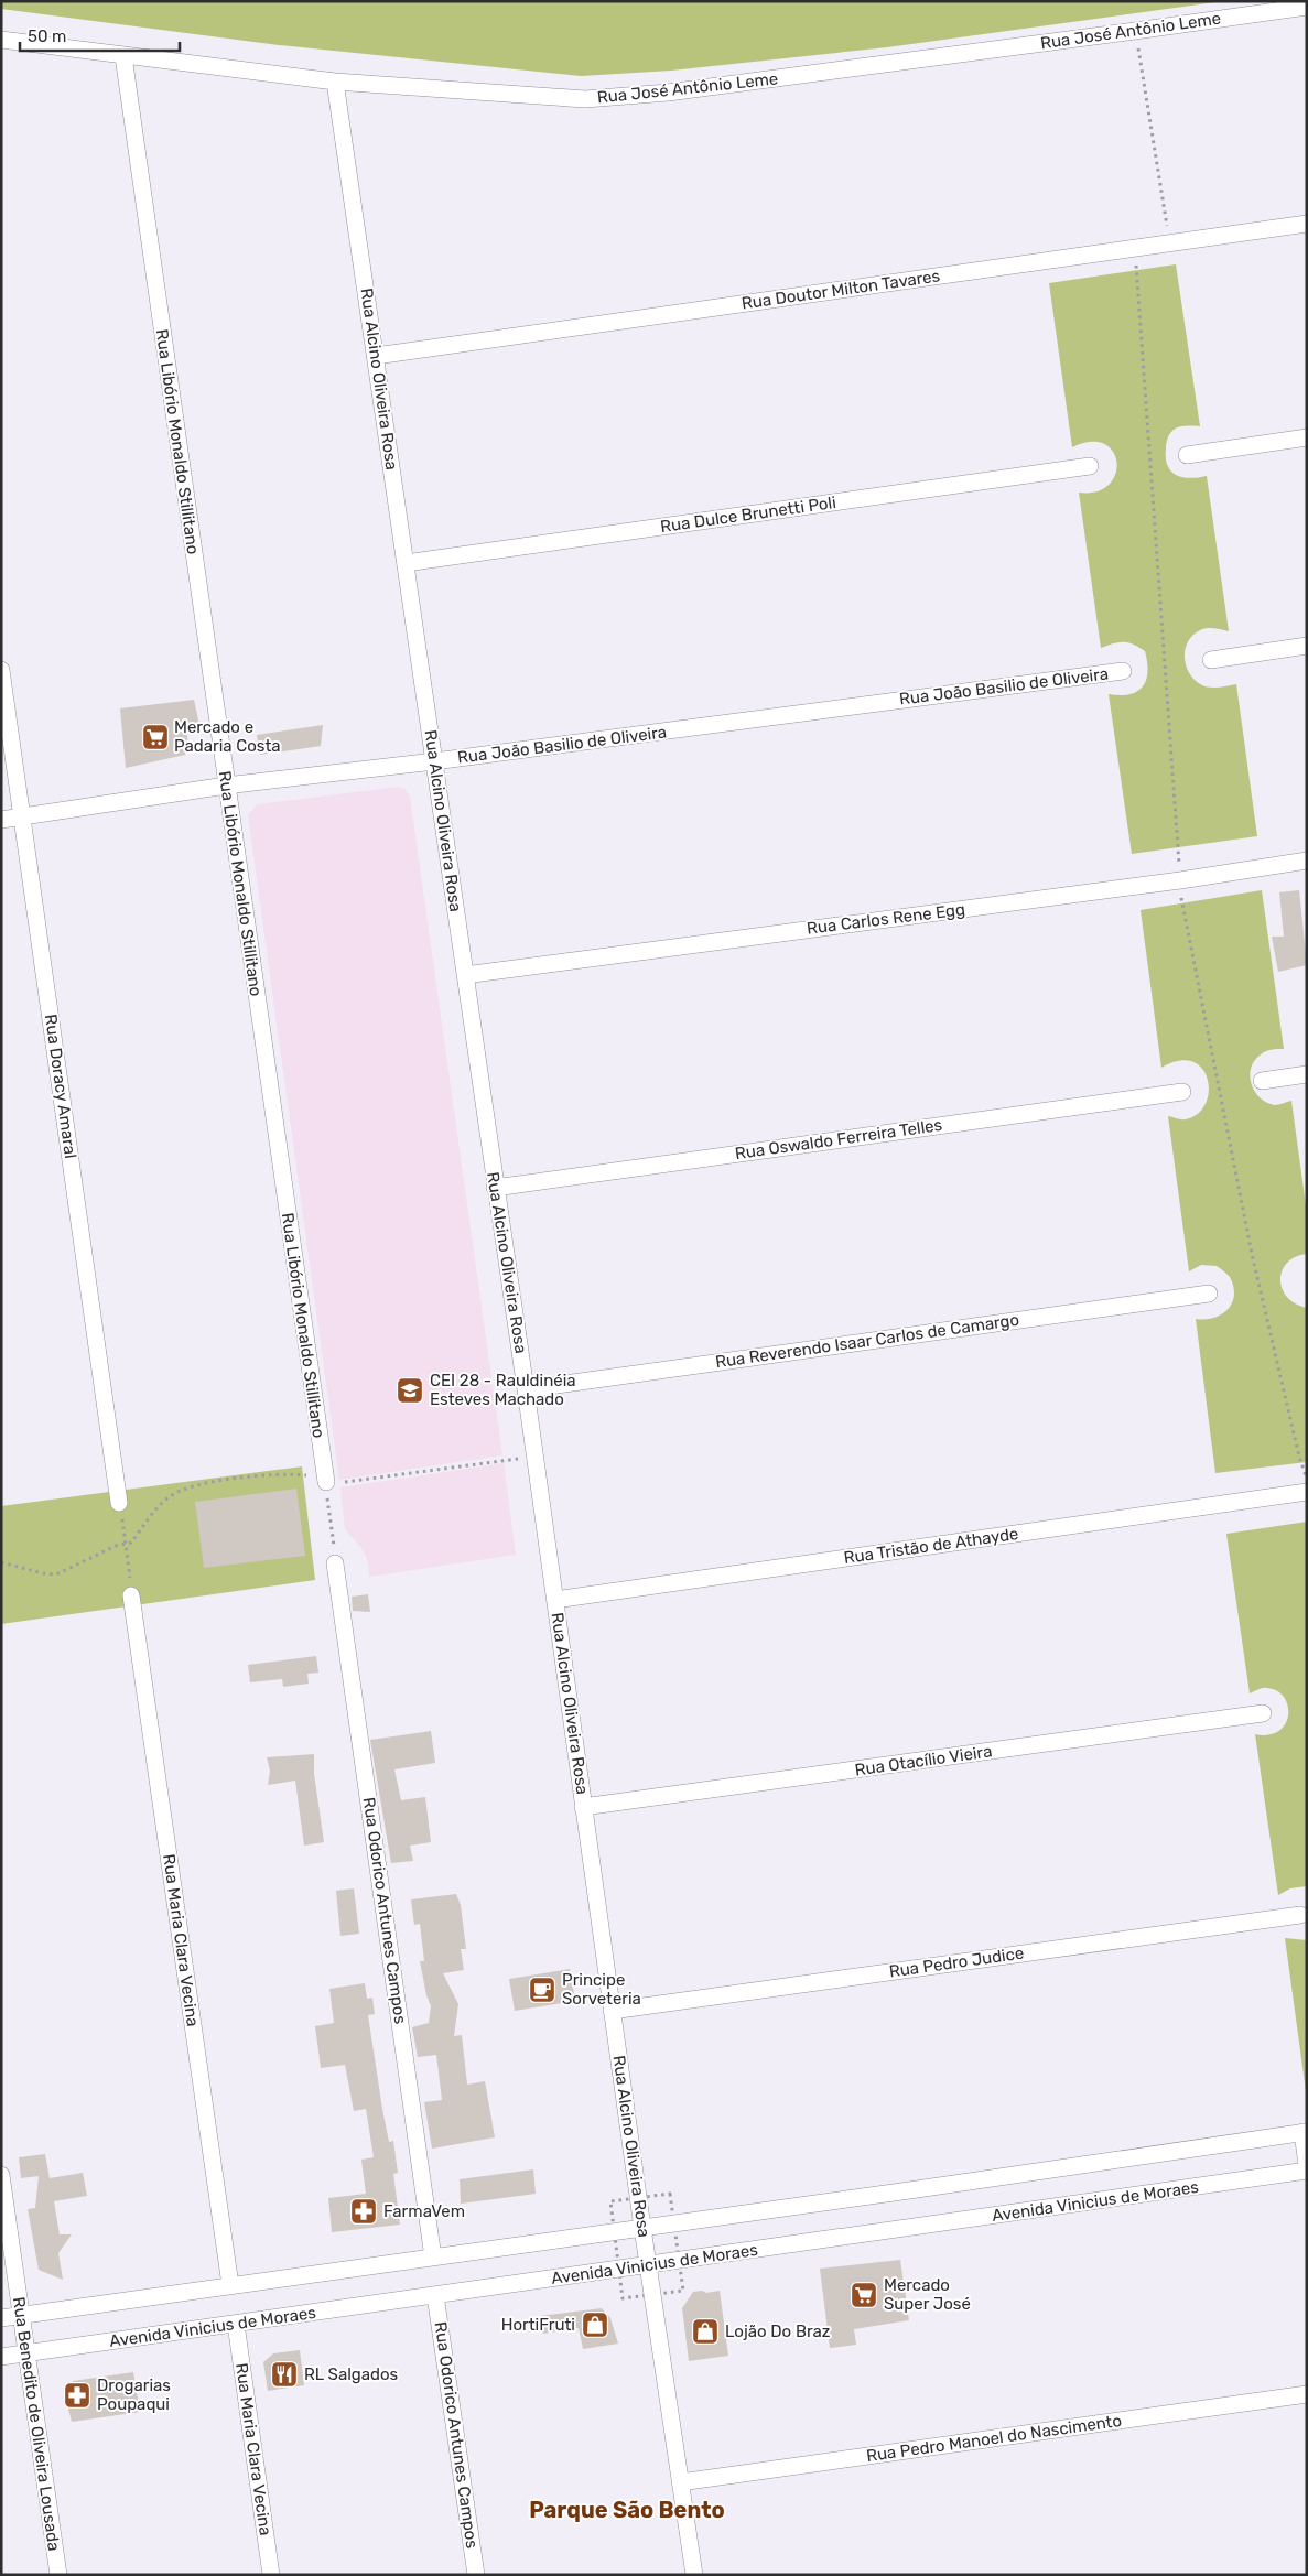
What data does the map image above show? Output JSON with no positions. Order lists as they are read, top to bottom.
{
  "streets": {
    "street": [
      "Rua José Antônio Leme",
      "Rua Doutor Milton Tavares",
      "Rua Alcino Oliveira Rosa",
      "Rua Libório Monaldo Stillitano",
      "Rua Dulce Brunetti Poli",
      "Rua João Basilio de Oliveira",
      "Rua Carlos Rene Egg",
      "Rua Doracy Amaral",
      "Rua Oswaldo Ferreira Telles",
      "Rua Reverendo Isaar Carlos de Camargo",
      "Rua Tristão de Athayde",
      "Rua Otacílio Vieira",
      "Rua Odorico Antunes Campos",
      "Rua Maria Clara Vecina",
      "Rua Pedro Judice",
      "Avenida Vinicius de Moraes",
      "Rua Benedito de Oliveira Lousada",
      "Rua Pedro Manoel do Nascimento"
    ]
  },
  "crossings": [
    ["Rua José Antônio Leme", "Rua Alcino Oliveira Rosa"],
    ["Rua José Antônio Leme", "Rua Libório Monaldo Stillitano"],
    ["Rua Doutor Milton Tavares", "Rua Alcino Oliveira Rosa"],
    ["Rua Alcino Oliveira Rosa", "Rua Dulce Brunetti Poli"],
    ["Rua Alcino Oliveira Rosa", "Rua João Basilio de Oliveira"],
    ["Rua Alcino Oliveira Rosa", "Rua Carlos Rene Egg"],
    ["Rua Alcino Oliveira Rosa", "Rua Oswaldo Ferreira Telles"],
    ["Rua Alcino Oliveira Rosa", "Rua Reverendo Isaar Carlos de Camargo"],
    ["Rua Alcino Oliveira Rosa", "Rua Tristão de Athayde"],
    ["Rua Alcino Oliveira Rosa", "Rua Otacílio Vieira"],
    ["Rua Alcino Oliveira Rosa", "Rua Pedro Judice"],
    ["Rua Alcino Oliveira Rosa", "Avenida Vinicius de Moraes"],
    ["Rua Alcino Oliveira Rosa", "Rua Pedro Manoel do Nascimento"],
    ["Rua Libório Monaldo Stillitano", "Rua João Basilio de Oliveira"],
    ["Rua João Basilio de Oliveira", "Rua Doracy Amaral"],
    ["Rua Odorico Antunes Campos", "Avenida Vinicius de Moraes"],
    ["Rua Maria Clara Vecina", "Avenida Vinicius de Moraes"],
    ["Avenida Vinicius de Moraes", "Rua Benedito de Oliveira Lousada"]
  ],
  "districts": ["Parque São Bento"],
  "places": {
    "supermarket": ["Mercado e Padaria Costa", "Mercado Super José"],
    "school or university": ["CEI 28 - Rauldinéia Esteves Machado"],
    "cafe": ["Principe Sorveteria"],
    "pharmacy": ["FarmaVem", "Drogarias Poupaqui"],
    "shop": ["HortiFruti", "Lojão Do Braz"],
    "restaurant": ["RL Salgados"]
  },
  "scale_bar": "50 m"
}
